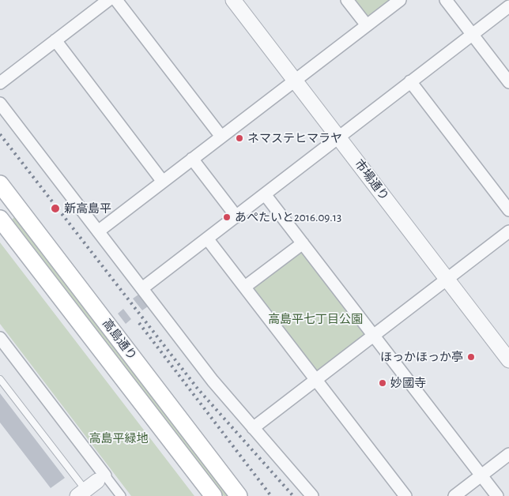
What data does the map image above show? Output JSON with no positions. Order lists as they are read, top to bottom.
{
  "streets": {
    "main road": ["高島通り"],
    "street": ["市場通り"]
  },
  "parks": ["高島平七丁目公園", "高島平緑地"],
  "places": [
    "ネマステヒマラヤ",
    "新高島平",
    "あぺたいと2016.09.13",
    "ほっかほっか亭",
    "妙國寺"
  ]
}
